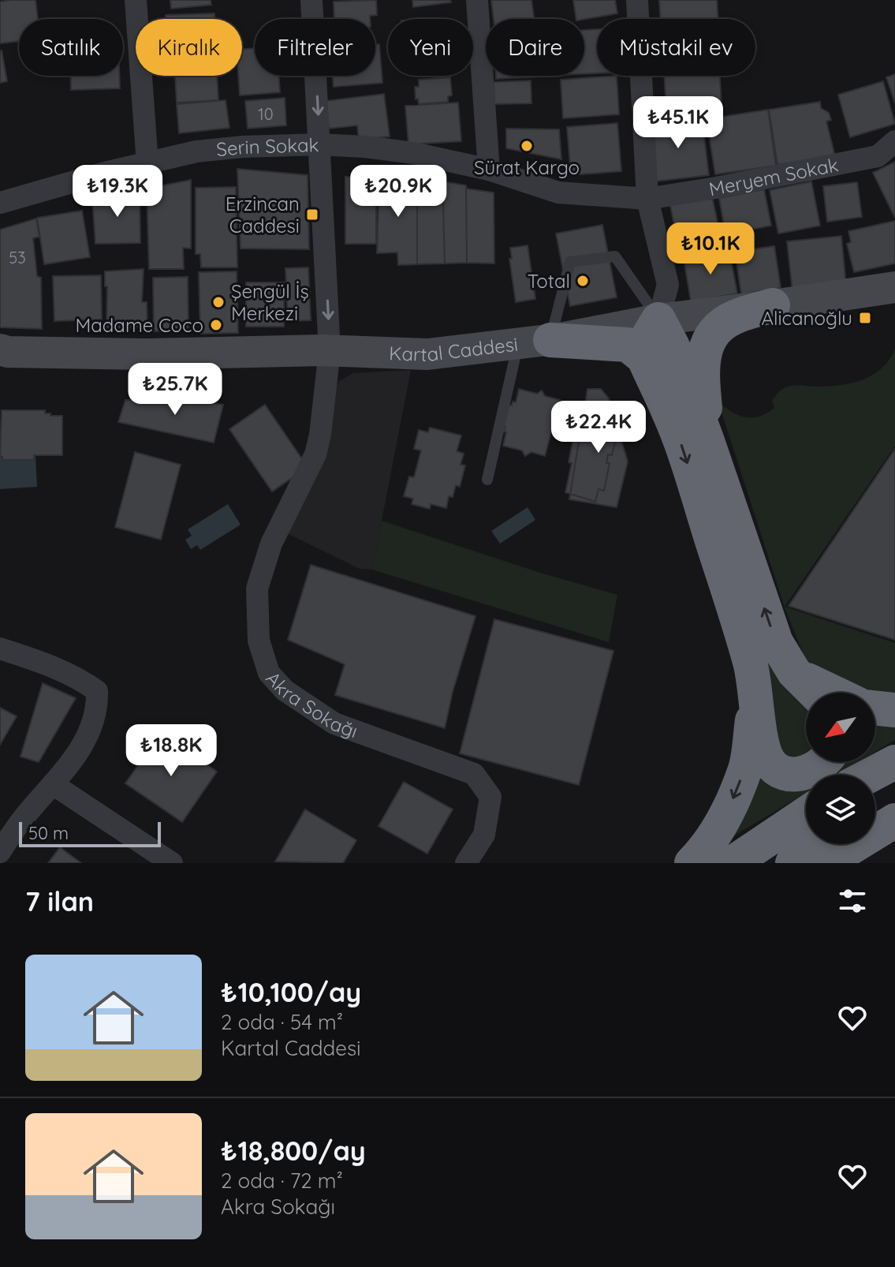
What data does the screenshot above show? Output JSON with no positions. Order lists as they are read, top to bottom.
{
  "streets": {
    "main road": ["Kartal Caddesi"],
    "street": ["Serin Sokak", "Meryem Sokak", "Akra Sokağı"]
  },
  "crossings": [
    ["Serin Sokak", "Meryem Sokak"],
    ["Serin Sokak", "Akra Sokağı"],
    ["Kartal Caddesi", "Akra Sokağı"]
  ],
  "places": {
    "other": [
      "Sürat Kargo",
      "Total",
      "Şengül İş Merkezi",
      "Madame Coco"
    ],
    "transit": ["Erzincan Caddesi", "Alicanoğlu"]
  },
  "house_numbers": ["10", "53"],
  "scale_bar": "50 m",
  "north": "bottom left",
  "page": {
    "chip": [
      "Satılık",
      "Kiralık",
      "Filtreler",
      "Yeni",
      "Daire",
      "Müstakil ev"
    ],
    "price": [
      "₺45.1K",
      "₺19.3K",
      "₺20.9K",
      "₺10.1K",
      "₺25.7K",
      "₺22.4K",
      "₺18.8K"
    ],
    "scale": "50 m",
    "heading": "7 ilan",
    "list": [
      {
        "name": "₺10,100/ay",
        "note": "2 oda · 54 m² · Kartal Caddesi"
      },
      {
        "name": "₺18,800/ay",
        "note": "2 oda · 72 m² · Akra Sokağı"
      }
    ]
  }
}
